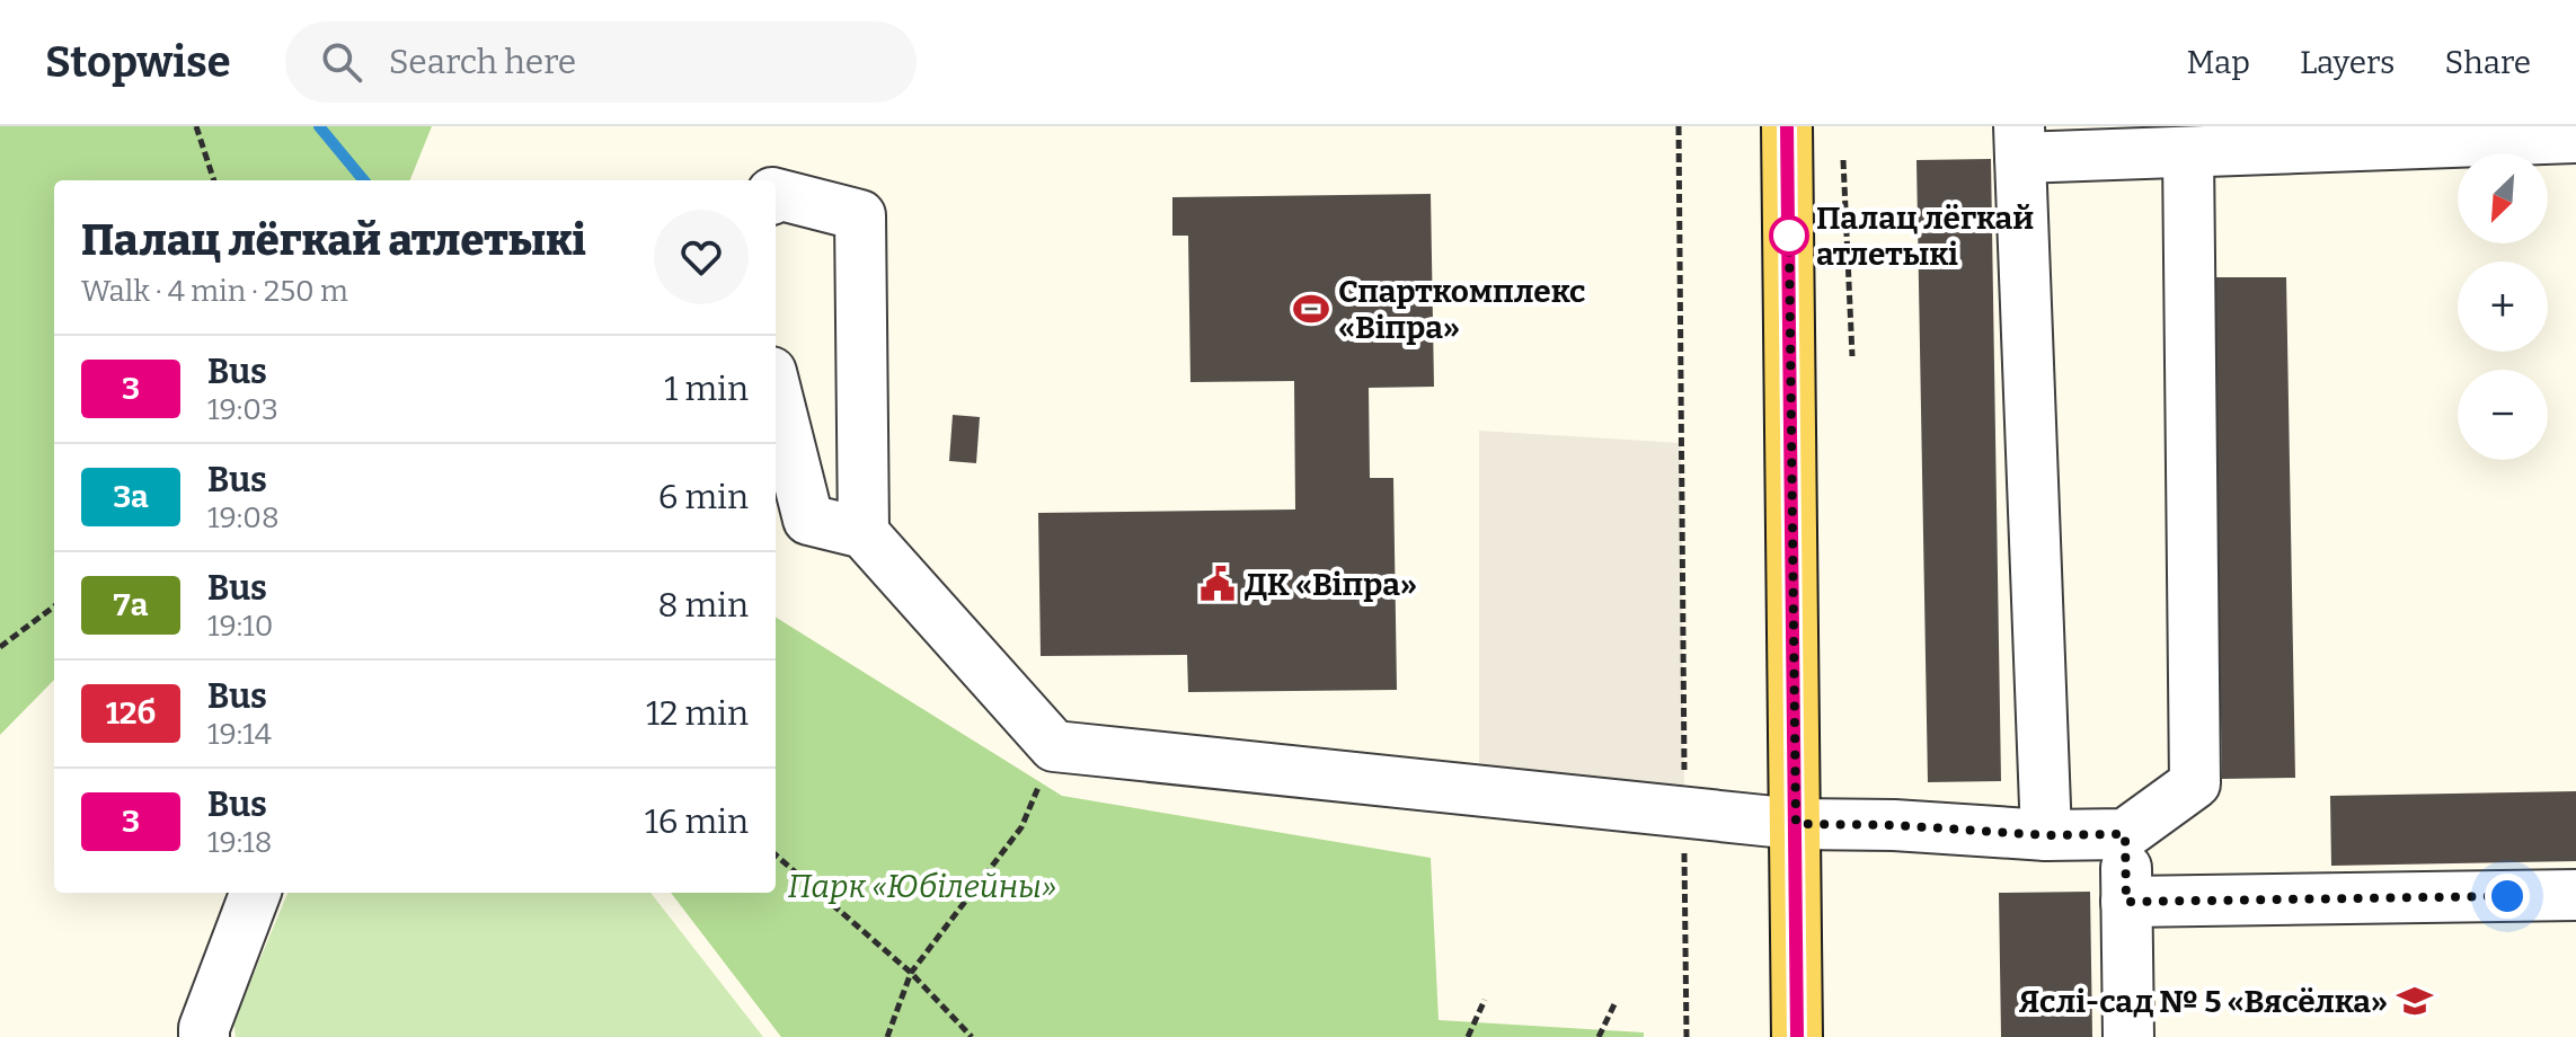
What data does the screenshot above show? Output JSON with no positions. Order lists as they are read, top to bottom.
{
  "parks": ["Парк «Юбілейны»"],
  "places": {
    "other": ["Палац лёгкай атлетыкі"],
    "sports": ["Спарткомплекс «Віпра»"],
    "public building": ["ДК «Віпра»"],
    "school or university": ["Яслі-сад № 5 «Вясёлка»"]
  },
  "lines": ["bus line 3"],
  "north": "bottom left",
  "page": {
    "header": "Stopwise",
    "search": "Search here",
    "nav": ["Map", "Layers", "Share"],
    "map_buttons": ["+", "−"],
    "heading": ["Палац лёгкай атлетыкі", "Walk · 4 min · 250 m"],
    "list": [
      {
        "mark": "3",
        "name": "Bus",
        "note": "19:03",
        "value": "1 min"
      },
      {
        "mark": "3а",
        "name": "Bus",
        "note": "19:08",
        "value": "6 min"
      },
      {
        "mark": "7а",
        "name": "Bus",
        "note": "19:10",
        "value": "8 min"
      },
      {
        "mark": "12б",
        "name": "Bus",
        "note": "19:14",
        "value": "12 min"
      },
      {
        "mark": "3",
        "name": "Bus",
        "note": "19:18",
        "value": "16 min"
      }
    ]
  }
}
